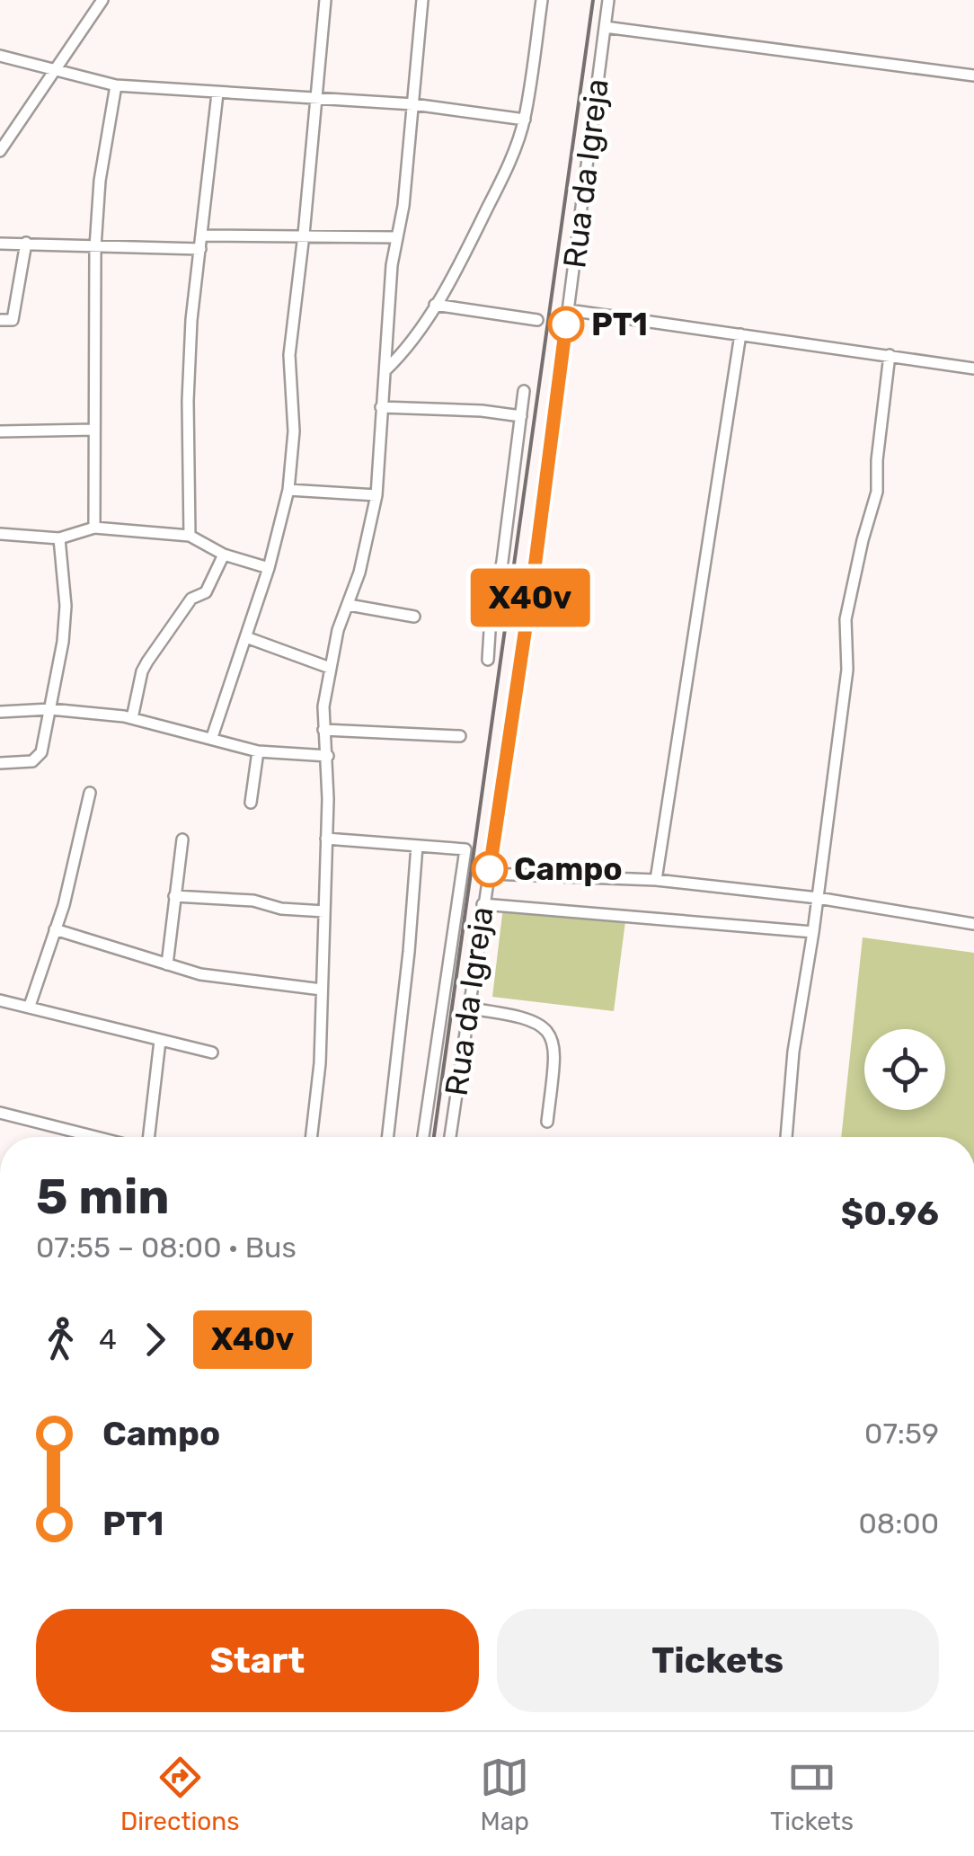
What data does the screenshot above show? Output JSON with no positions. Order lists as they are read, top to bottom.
{
  "streets": {
    "street": ["Rua da Igreja"]
  },
  "places": ["PT1", "Campo"],
  "lines": ["bus line X40v"],
  "page": {
    "on_map": "X40v",
    "heading": ["5 min", "07:55 – 08:00 · Bus", "$0.96"],
    "legs": ["4", "X40v"],
    "list": [
      {
        "name": "Campo",
        "value": "07:59"
      },
      {
        "name": "PT1",
        "value": "08:00"
      }
    ],
    "buttons": ["Start", "Tickets"],
    "tabs": ["Directions", "Map", "Tickets"]
  }
}
